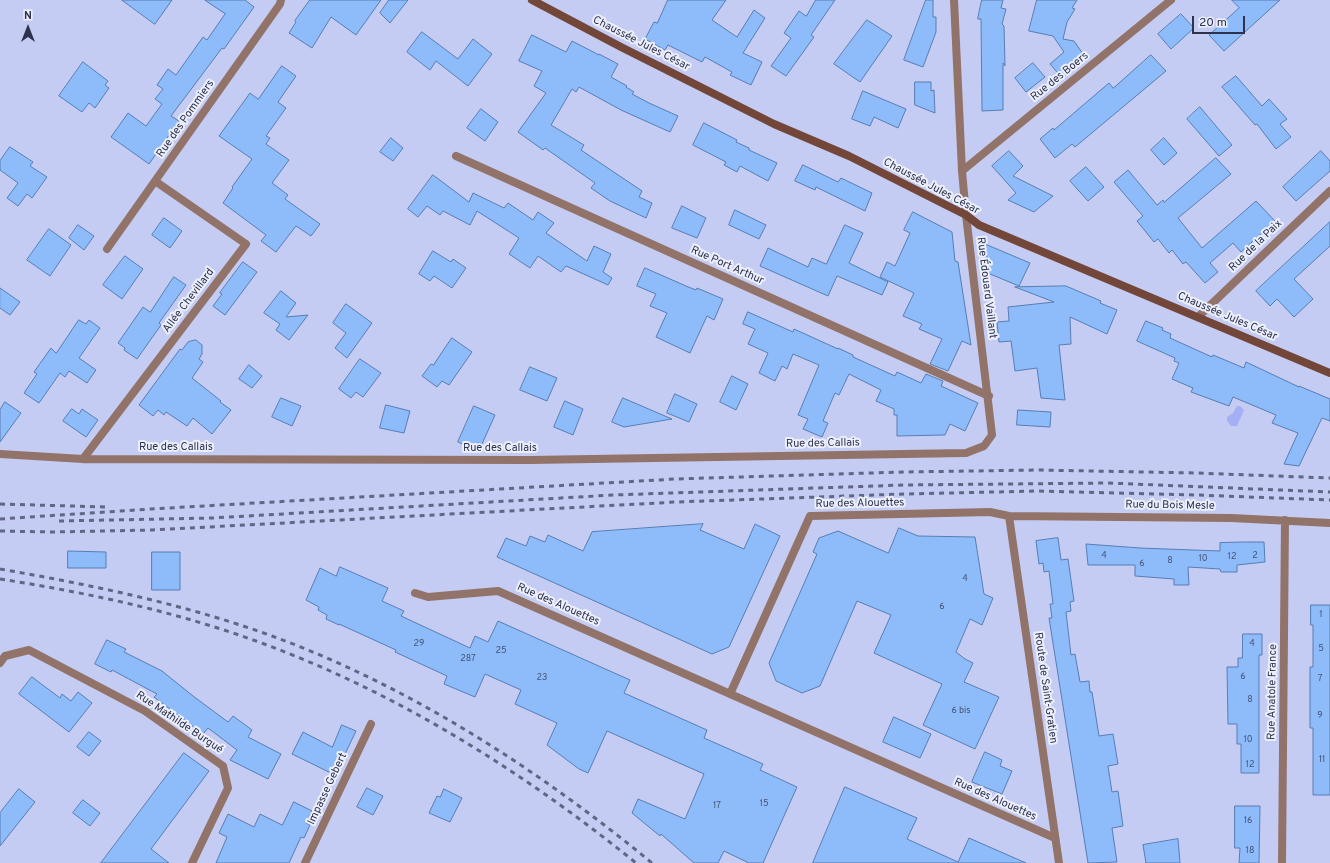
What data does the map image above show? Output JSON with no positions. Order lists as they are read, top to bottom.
{
  "streets": {
    "street": [
      "Chaussée Jules César",
      "Rue des Boers",
      "Rue des Pommiers",
      "Rue de la Paix",
      "Rue Port Arthur",
      "Rue Édouard Vaillant",
      "Allée Chevillard",
      "Rue des Callais",
      "Rue des Alouettes",
      "Rue du Bois Mesle",
      "Route de Saint-Gratien",
      "Rue Anatole France",
      "Rue Mathilde Burgué",
      "Impasse Gebert"
    ]
  },
  "crossings": [
    ["Chaussée Jules César", "Rue de la Paix"],
    ["Chaussée Jules César", "Rue Édouard Vaillant"],
    ["Rue des Boers", "Rue Édouard Vaillant"],
    ["Rue des Pommiers", "Allée Chevillard"],
    ["Rue Port Arthur", "Rue Édouard Vaillant"],
    ["Rue Édouard Vaillant", "Rue des Callais"],
    ["Allée Chevillard", "Rue des Callais"],
    ["Rue des Alouettes", "Rue du Bois Mesle"],
    ["Rue des Alouettes", "Route de Saint-Gratien"],
    ["Rue du Bois Mesle", "Route de Saint-Gratien"],
    ["Rue du Bois Mesle", "Rue Anatole France"]
  ],
  "house_numbers": [
    "4",
    "2",
    "12",
    "10",
    "8",
    "6",
    "4",
    "6",
    "1",
    "29",
    "4",
    "5",
    "25",
    "287",
    "6",
    "23",
    "7",
    "8",
    "6 bis",
    "9",
    "10",
    "11",
    "12",
    "15",
    "17",
    "16",
    "18"
  ],
  "scale_bar": "20 m",
  "north": "top"
}
